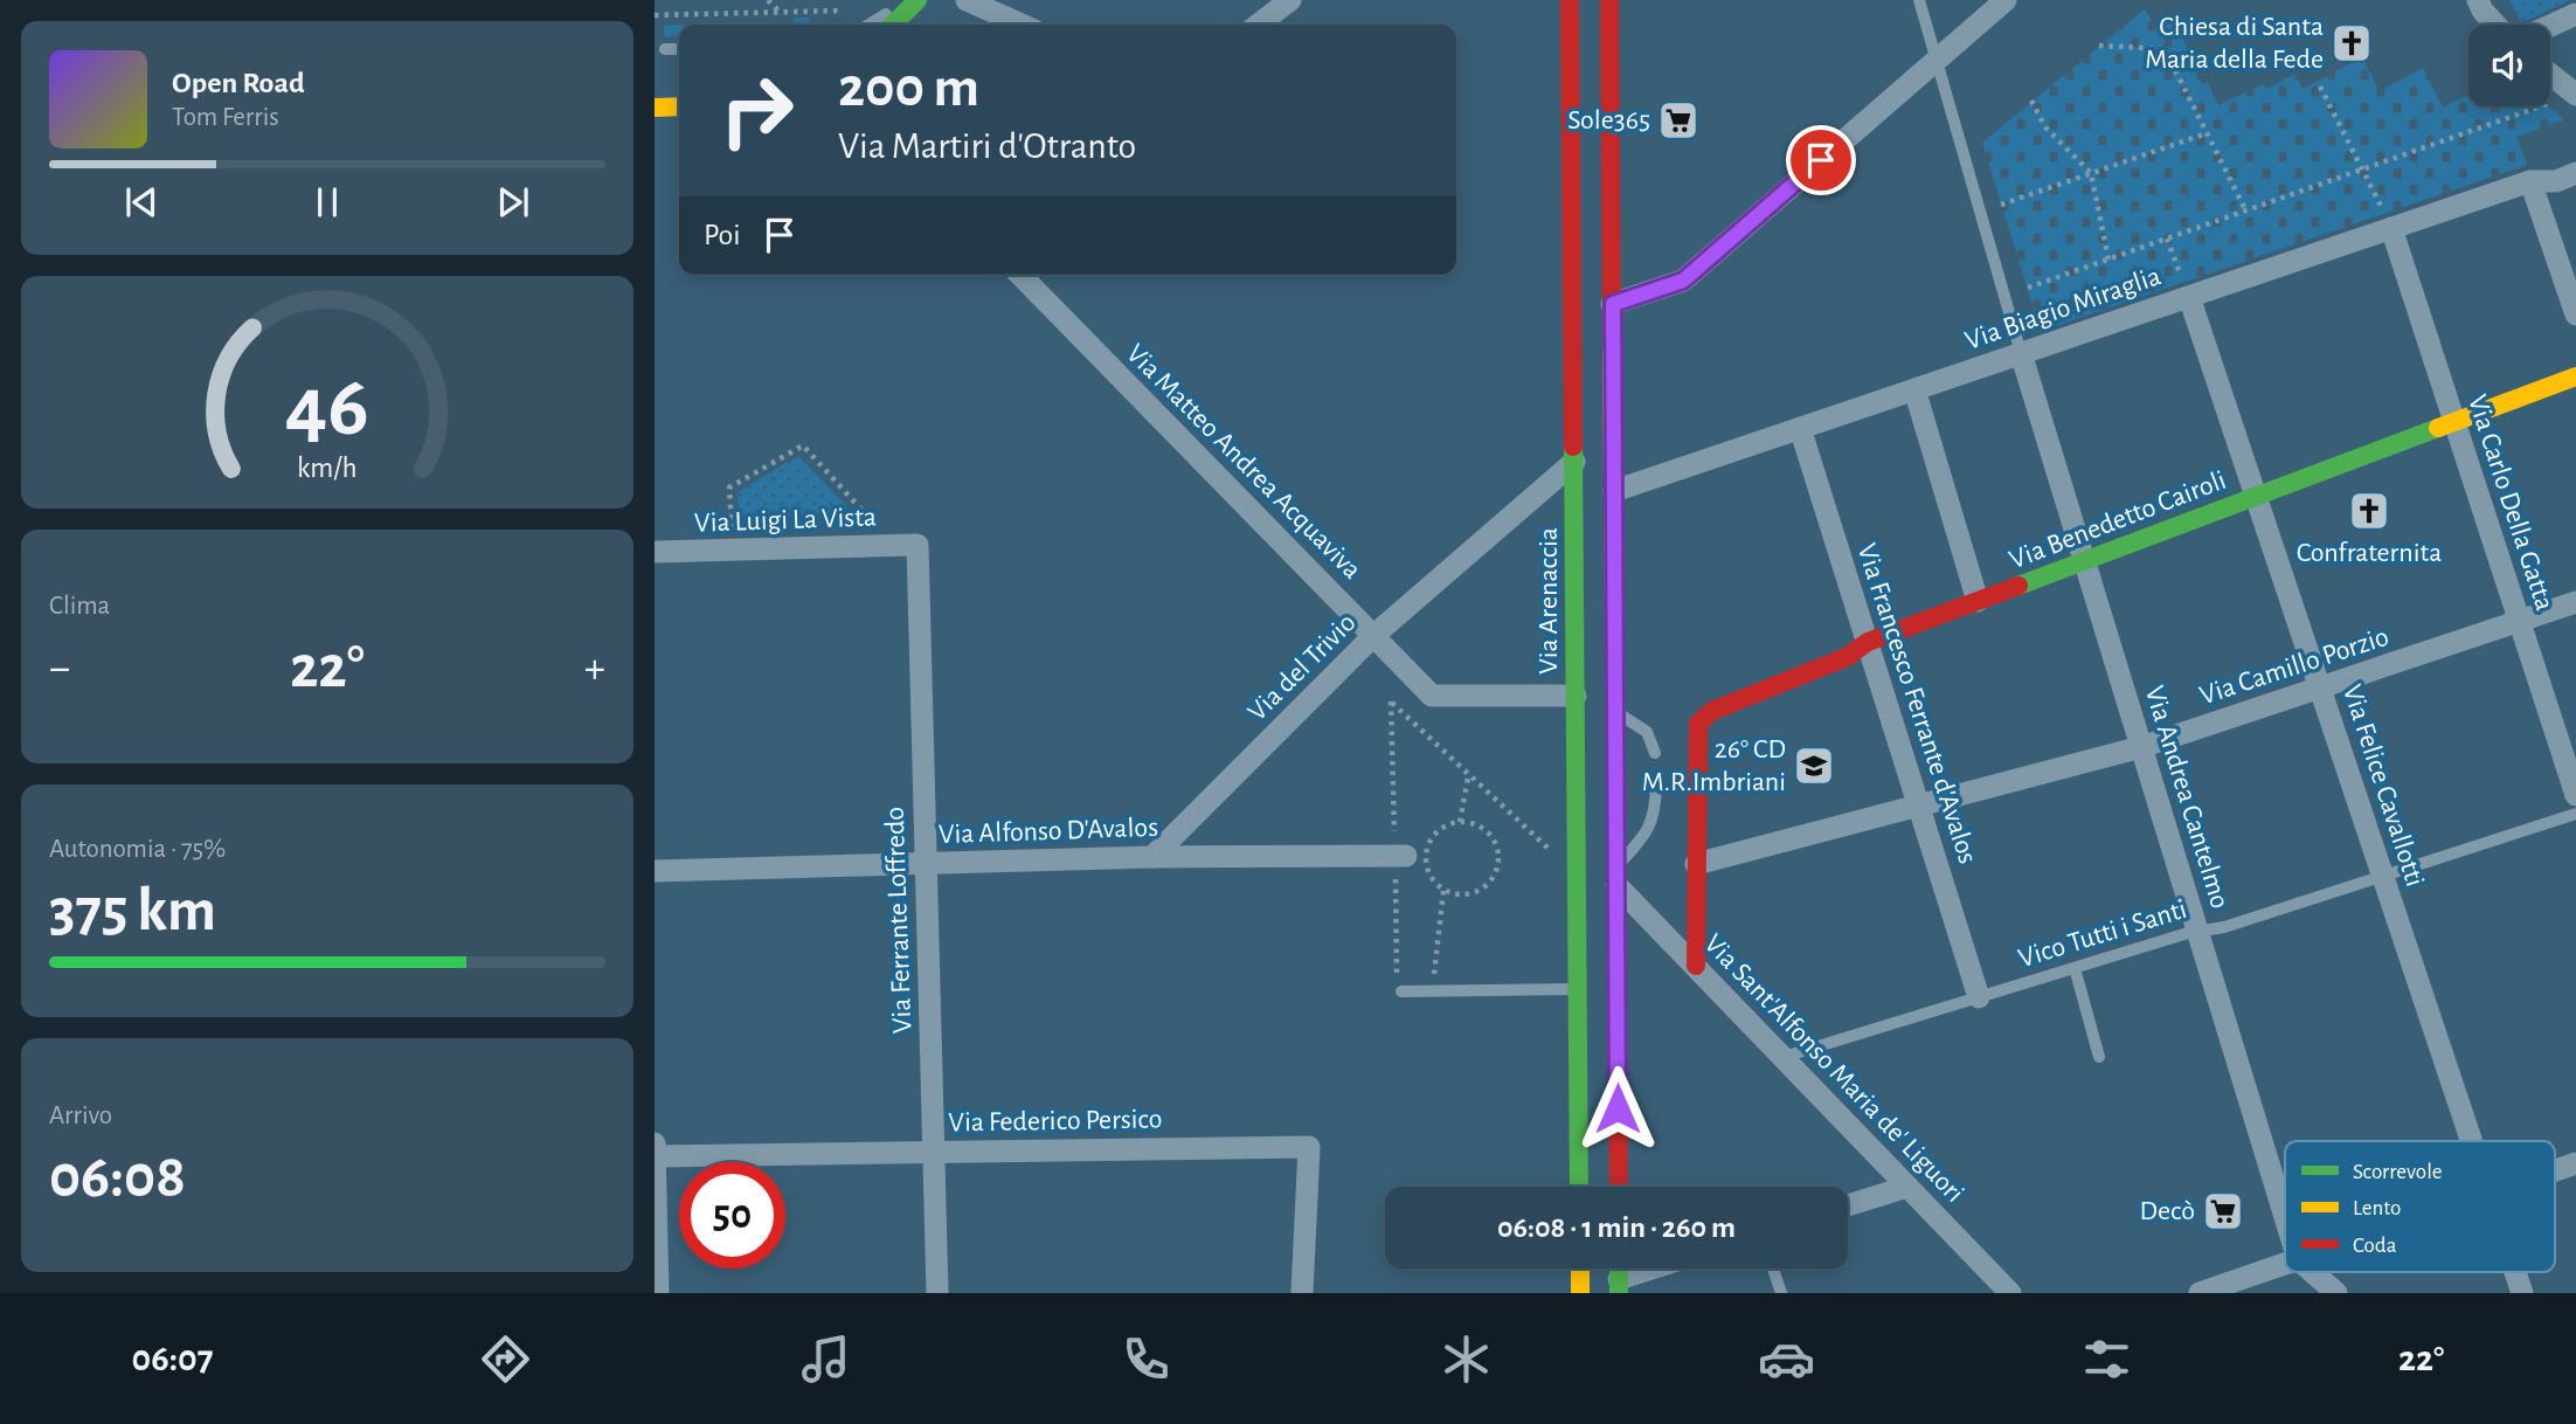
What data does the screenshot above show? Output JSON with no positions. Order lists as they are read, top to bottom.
{
  "streets": {
    "main road": ["Via Benedetto Cairoli", "Via Arenaccia"],
    "street": [
      "Via Biagio Miraglia",
      "Via Matteo Andrea Acquaviva",
      "Via Carlo Della Gatta",
      "Via Luigi La Vista",
      "Via Camillo Porzio",
      "Via del Trivio",
      "Via Francesco Ferrante d'Avalos",
      "Via Felice Cavallotti",
      "Via Andrea Cantelmo",
      "Via Alfonso D'Avalos",
      "Via Ferrante Loffredo",
      "Via Sant'Alfonso Maria de' Liguori",
      "Via Federico Persico"
    ],
    "lane": ["Vico Tutti i Santi"]
  },
  "crossings": [
    ["Via Biagio Miraglia", "Via Carlo Della Gatta"],
    ["Via Biagio Miraglia", "Via Francesco Ferrante d'Avalos"],
    ["Via Biagio Miraglia", "Via Felice Cavallotti"],
    ["Via Biagio Miraglia", "Via Andrea Cantelmo"],
    ["Via Matteo Andrea Acquaviva", "Via Arenaccia"],
    ["Via Matteo Andrea Acquaviva", "Via del Trivio"],
    ["Via Carlo Della Gatta", "Via Benedetto Cairoli"],
    ["Via Carlo Della Gatta", "Via Camillo Porzio"],
    ["Via Luigi La Vista", "Via Ferrante Loffredo"],
    ["Via Benedetto Cairoli", "Via Camillo Porzio"],
    ["Via Benedetto Cairoli", "Via Francesco Ferrante d'Avalos"],
    ["Via Benedetto Cairoli", "Via Felice Cavallotti"],
    ["Via Benedetto Cairoli", "Via Andrea Cantelmo"],
    ["Via Arenaccia", "Via del Trivio"],
    ["Via Camillo Porzio", "Via Francesco Ferrante d'Avalos"],
    ["Via Camillo Porzio", "Via Felice Cavallotti"],
    ["Via Camillo Porzio", "Via Andrea Cantelmo"],
    ["Via del Trivio", "Via Alfonso D'Avalos"],
    ["Via Francesco Ferrante d'Avalos", "Vico Tutti i Santi"],
    ["Via Felice Cavallotti", "Vico Tutti i Santi"],
    ["Via Andrea Cantelmo", "Vico Tutti i Santi"],
    ["Via Alfonso D'Avalos", "Via Ferrante Loffredo"],
    ["Via Ferrante Loffredo", "Via Federico Persico"],
    ["Vico Tutti i Santi", "Via Sant'Alfonso Maria de' Liguori"]
  ],
  "places": {
    "church": ["Chiesa di Santa Maria della Fede", "Confraternita"],
    "supermarket": ["Sole365", "Decò"],
    "school or university": ["26° CD M.R.Imbriani"]
  },
  "legend": ["Scorrevole", "Lento", "Coda"],
  "page": {
    "turn": ["200 m", "Via Martiri d'Otranto"],
    "song": ["Open Road", "Tom Ferris"],
    "then": "Poi",
    "tile": [
      "Clima",
      ["Autonomia · 75%", "375 km"],
      ["Arrivo", "06:08"]
    ],
    "heat": ["−", "22°", "+"],
    "limit": "50",
    "trip": "06:08 · 1 min · 260 m",
    "tabs": ["06:07", "22°"],
    "gauge": ["46", "km/h"]
  }
}
